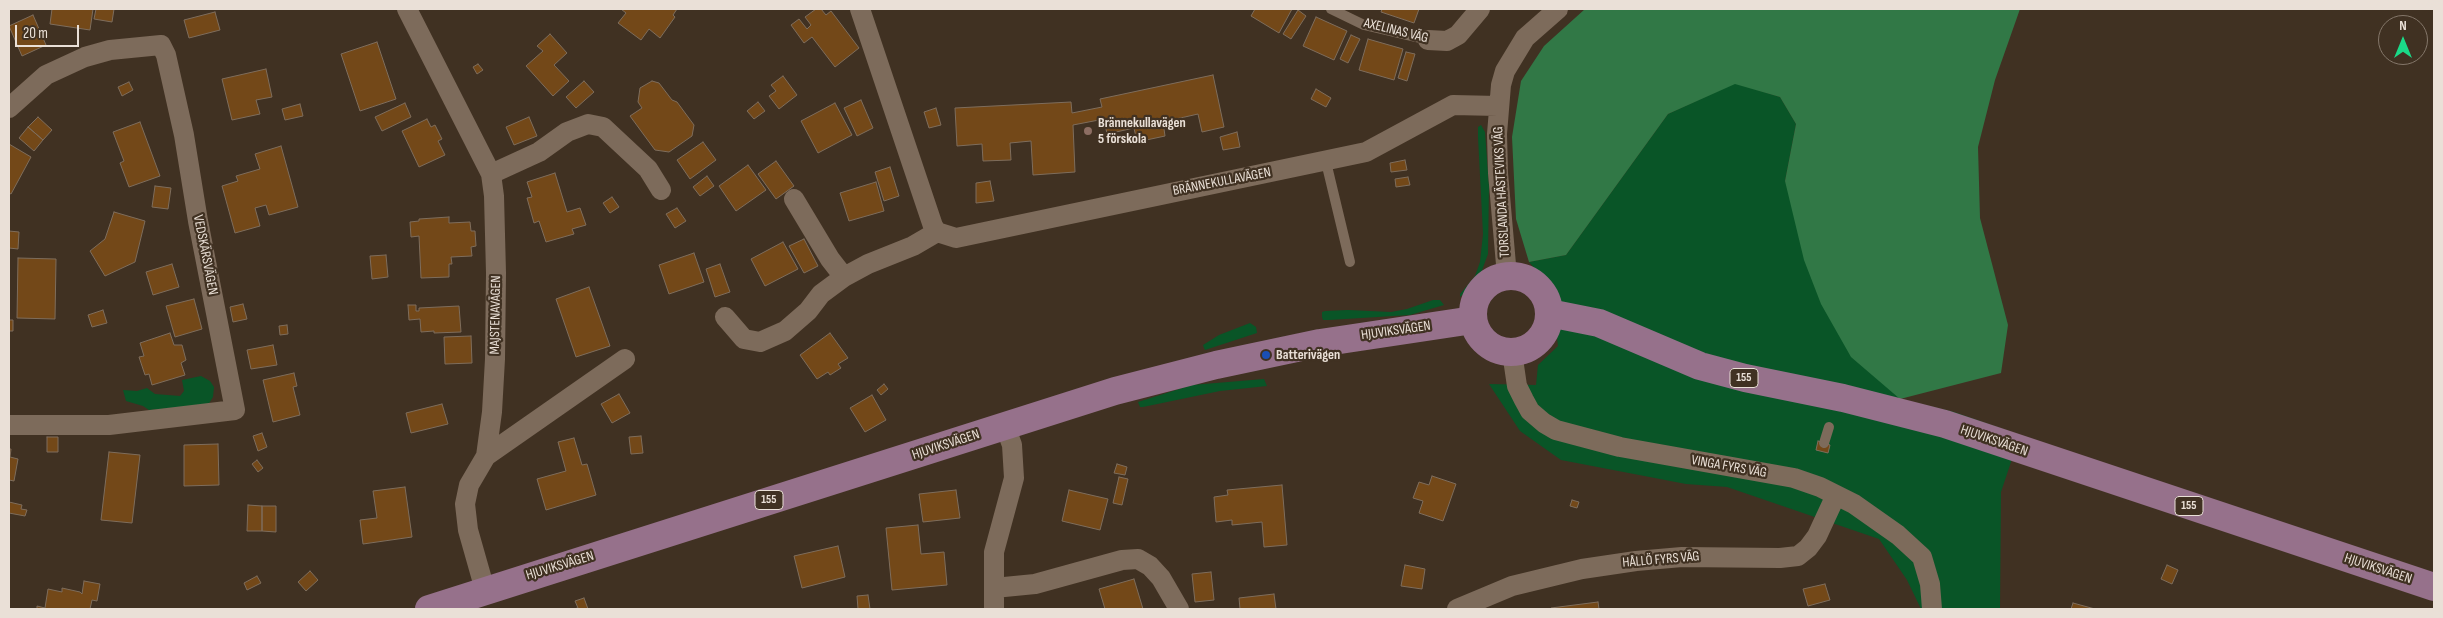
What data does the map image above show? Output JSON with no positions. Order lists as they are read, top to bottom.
{
  "streets": {
    "main road": ["HJUVIKSVÄGEN", "155"],
    "street": [
      "AXELINAS VÄG",
      "BRÄNNEKULLAVÄGEN",
      "TORSLANDA HÄSTEVIKS VÄG",
      "VEDSKÄRSVÄGEN",
      "MAJSTENAVÄGEN",
      "VINGA FYRS VÄG",
      "HÅLLÖ FYRS VÄG"
    ]
  },
  "crossings": [
    ["BRÄNNEKULLAVÄGEN", "TORSLANDA HÄSTEVIKS VÄG"],
    ["TORSLANDA HÄSTEVIKS VÄG", "HJUVIKSVÄGEN"],
    ["TORSLANDA HÄSTEVIKS VÄG", "VINGA FYRS VÄG"],
    ["MAJSTENAVÄGEN", "HJUVIKSVÄGEN"],
    ["HJUVIKSVÄGEN", "VINGA FYRS VÄG"],
    ["VINGA FYRS VÄG", "HÅLLÖ FYRS VÄG"]
  ],
  "places": ["Brännekullavägen 5 förskola", "Batterivägen"],
  "scale_bar": "20 m",
  "north": "top"
}
